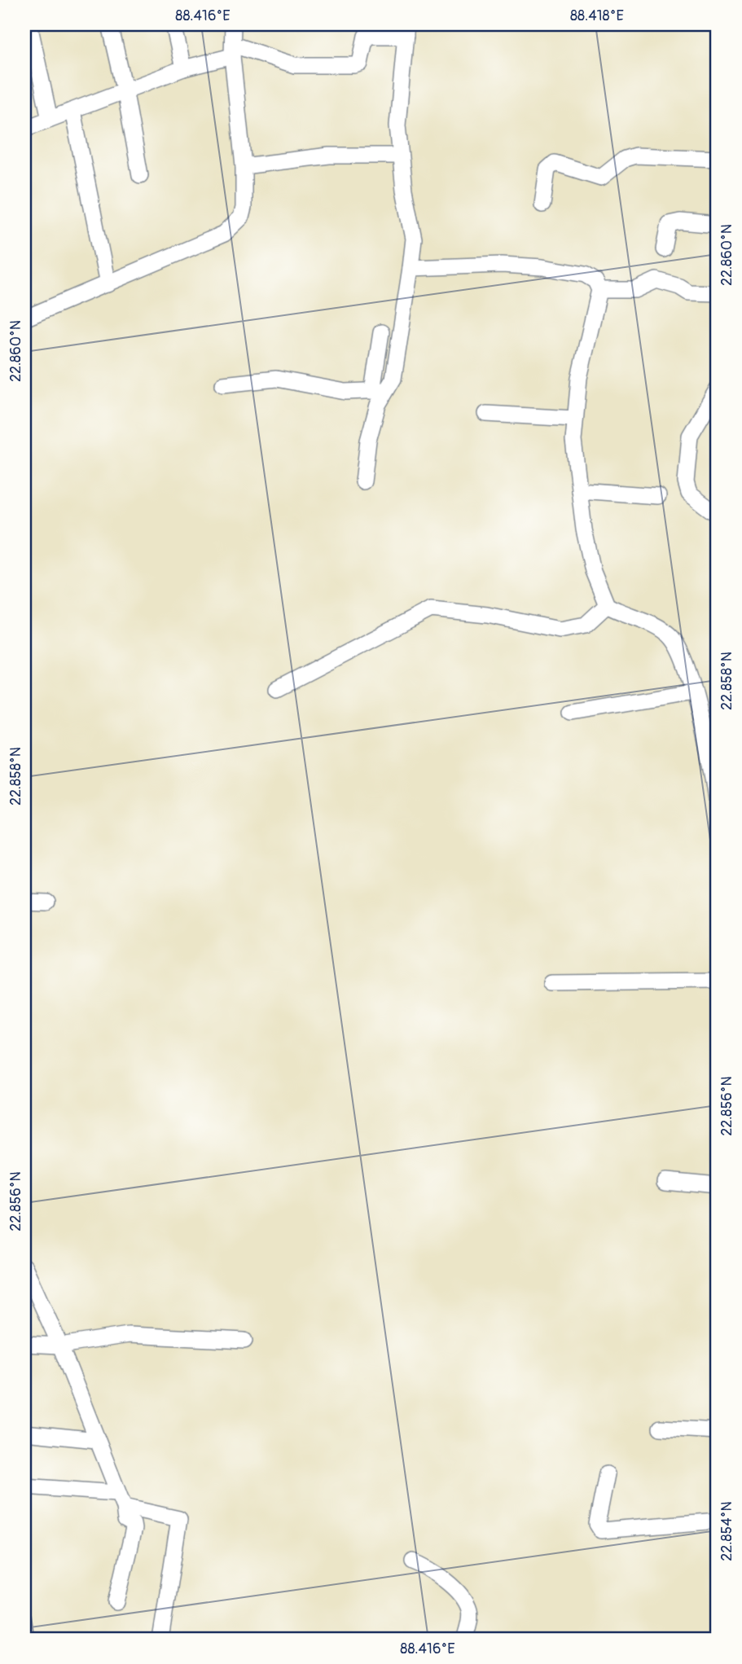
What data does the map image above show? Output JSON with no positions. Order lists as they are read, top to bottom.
{
  "coordinates": [
    "88.416°E",
    "88.418°E",
    "22.860°N",
    "22.858°N",
    "22.856°N",
    "22.854°N"
  ]
}
